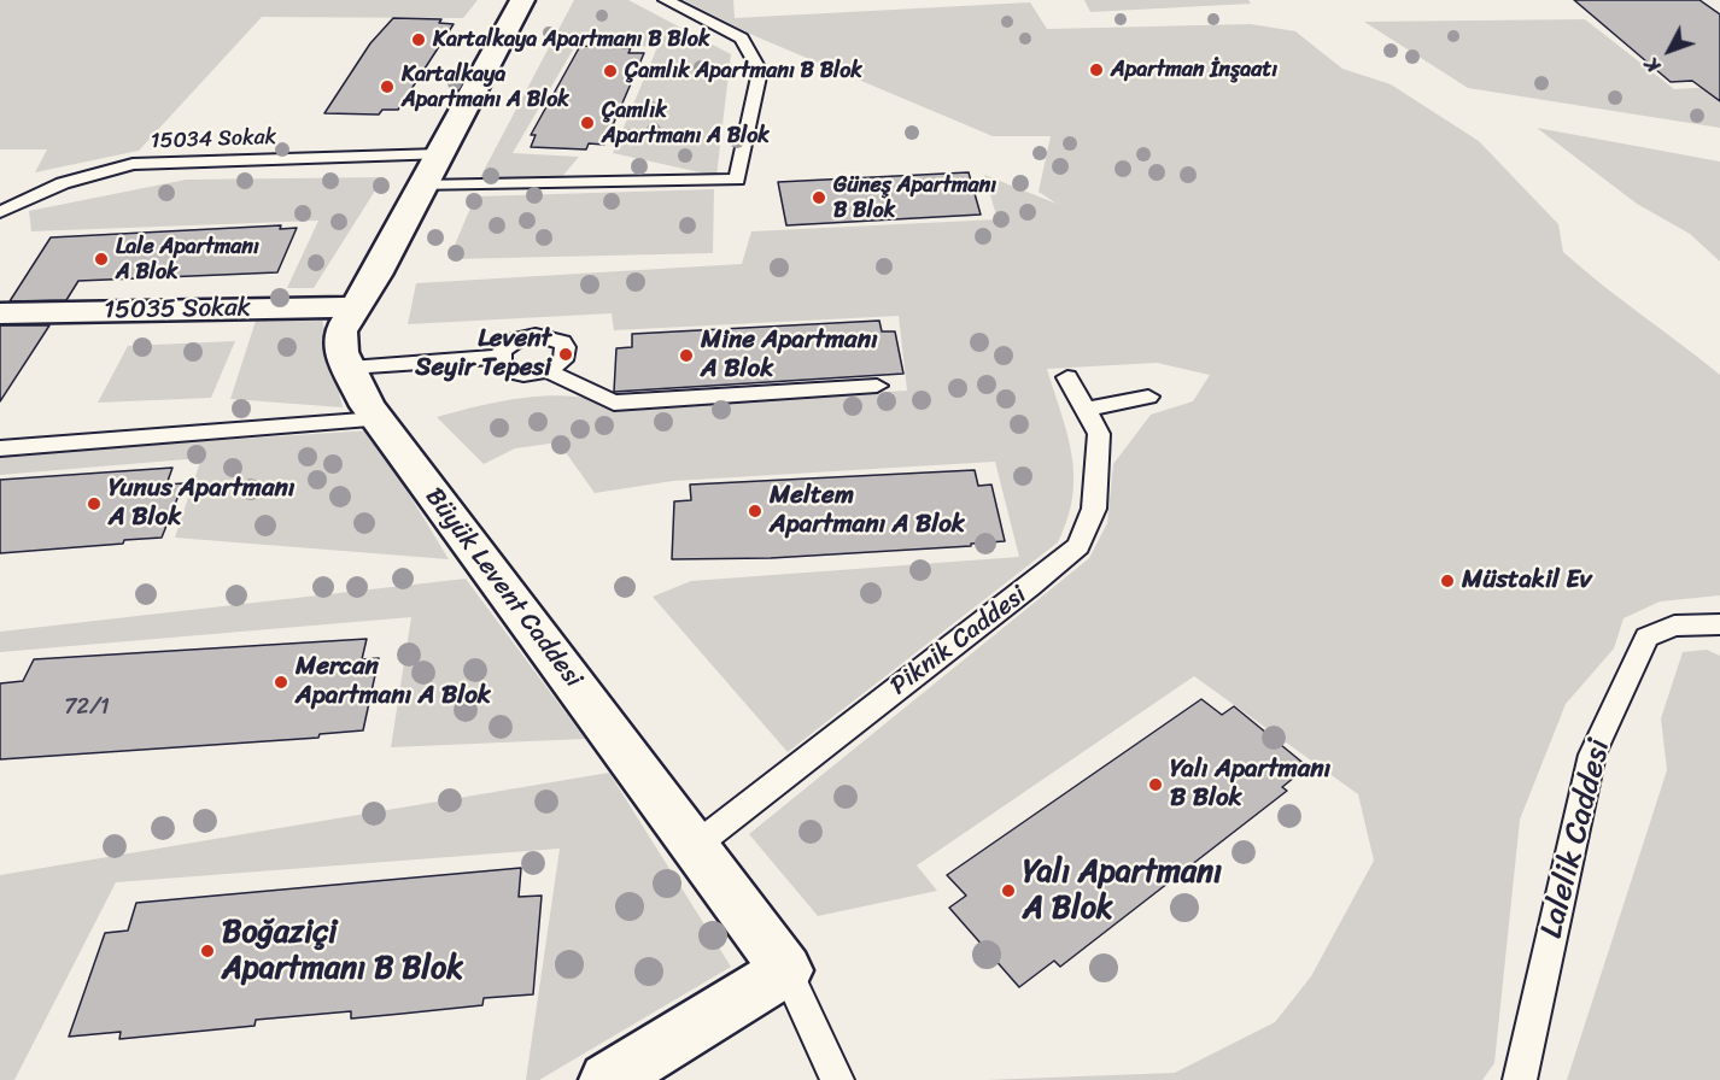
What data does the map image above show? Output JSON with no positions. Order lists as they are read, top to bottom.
{
  "streets": {
    "street": ["15035 Sokak", "Büyük Levent Caddesi"],
    "lane": ["15034 Sokak", "Piknik Caddesi", "Lalelik Caddesi"]
  },
  "crossings": [
    ["15034 Sokak", "Büyük Levent Caddesi"],
    ["15035 Sokak", "Büyük Levent Caddesi"],
    ["Büyük Levent Caddesi", "Piknik Caddesi"]
  ],
  "places": [
    "Kartalkaya Apartmanı B Blok",
    "Apartman İnşaatı",
    "Çamlık Apartmanı B Blok",
    "Kartalkaya Apartmanı A Blok",
    "Çamlık Apartmanı A Blok",
    "Güneş Apartmanı B Blok",
    "Lale Apartmanı A Blok",
    "Levent Seyir Tepesi",
    "Mine Apartmanı A Blok",
    "Yunus Apartmanı A Blok",
    "Meltem Apartmanı A Blok",
    "Müstakil Ev",
    "Mercan Apartmanı A Blok",
    "Yalı Apartmanı B Blok",
    "Yalı Apartmanı A Blok",
    "Boğaziçi Apartmanı B Blok"
  ],
  "house_numbers": ["72/1"],
  "north": "bottom left"
}
